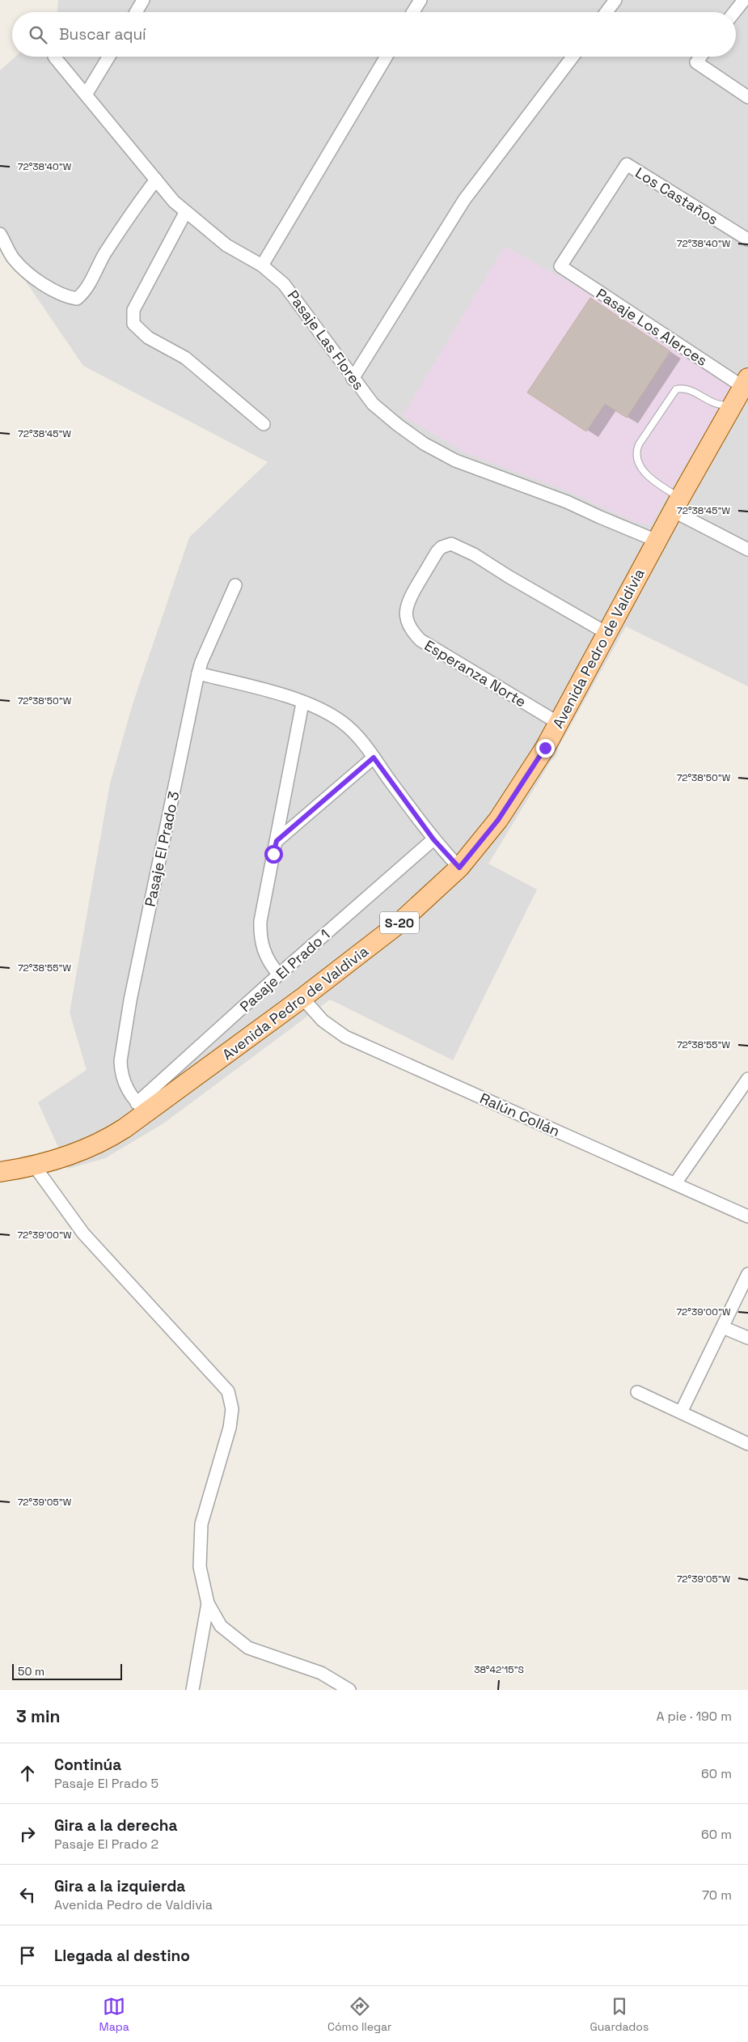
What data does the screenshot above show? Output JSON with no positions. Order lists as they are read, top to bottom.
{
  "streets": {
    "main road": ["Avenida Pedro de Valdivia", "S-20"],
    "street": [
      "Los Castaños",
      "Pasaje Los Alerces",
      "Pasaje Las Flores",
      "Esperanza Norte",
      "Pasaje El Prado 3",
      "Pasaje El Prado 1",
      "Ralún Collán"
    ]
  },
  "crossings": [
    ["Los Castaños", "Pasaje Los Alerces"],
    ["Pasaje Los Alerces", "Avenida Pedro de Valdivia"],
    ["Pasaje Las Flores", "Avenida Pedro de Valdivia"],
    ["Avenida Pedro de Valdivia", "Esperanza Norte"],
    ["Avenida Pedro de Valdivia", "Pasaje El Prado 3"],
    ["Avenida Pedro de Valdivia", "Pasaje El Prado 1"],
    ["Avenida Pedro de Valdivia", "Ralún Collán"],
    ["Pasaje El Prado 3", "Pasaje El Prado 1"]
  ],
  "scale_bar": "50 m",
  "page": {
    "search": "Buscar aquí",
    "scale": "50 m",
    "heading": ["3 min", "A pie · 190 m"],
    "list": [
      ["Continúa", "Pasaje El Prado 5", "60 m"],
      ["Gira a la derecha", "Pasaje El Prado 2", "60 m"],
      ["Gira a la izquierda", "Avenida Pedro de Valdivia", "70 m"],
      "Llegada al destino"
    ],
    "nav": ["Mapa", "Cómo llegar", "Guardados"]
  },
  "coordinates": [
    "72°38'40\"W",
    "72°38'45\"W",
    "72°38'50\"W",
    "72°38'55\"W",
    "72°39'00\"W",
    "72°39'05\"W",
    "38°42'15\"S"
  ]
}
